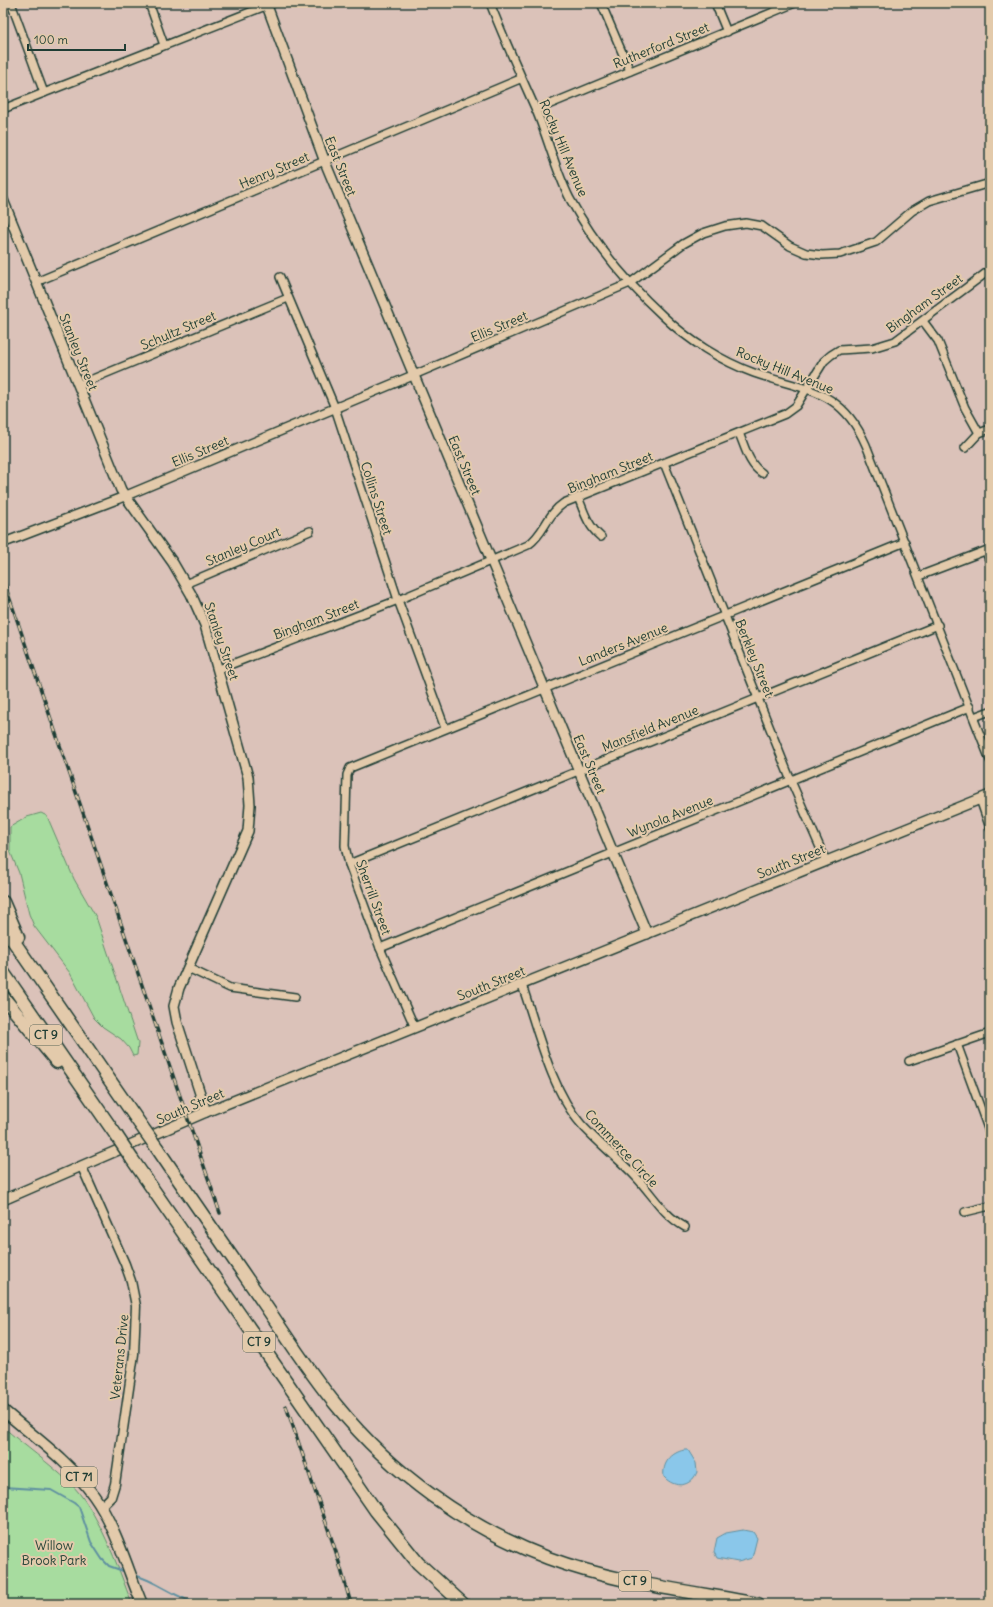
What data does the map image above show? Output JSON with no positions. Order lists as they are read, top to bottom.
{
  "streets": {
    "highway": ["CT 9"],
    "main road": [
      "East Street",
      "Stanley Street",
      "South Street",
      "CT 71"
    ],
    "street": [
      "Rutherford Street",
      "Rocky Hill Avenue",
      "Henry Street",
      "Bingham Street",
      "Ellis Street",
      "Schultz Street",
      "Collins Street",
      "Stanley Court",
      "Landers Avenue",
      "Berkley Street",
      "Mansfield Avenue",
      "Wynola Avenue",
      "Sherrill Street",
      "Commerce Circle",
      "Veterans Drive"
    ]
  },
  "crossings": [
    ["Rutherford Street", "Rocky Hill Avenue"],
    ["Rocky Hill Avenue", "Henry Street"],
    ["Rocky Hill Avenue", "Bingham Street"],
    ["Rocky Hill Avenue", "Ellis Street"],
    ["Rocky Hill Avenue", "Landers Avenue"],
    ["Rocky Hill Avenue", "Mansfield Avenue"],
    ["Rocky Hill Avenue", "Wynola Avenue"],
    ["East Street", "Henry Street"],
    ["East Street", "Bingham Street"],
    ["East Street", "Ellis Street"],
    ["East Street", "Landers Avenue"],
    ["East Street", "Mansfield Avenue"],
    ["East Street", "Wynola Avenue"],
    ["East Street", "South Street"],
    ["Henry Street", "Stanley Street"],
    ["Bingham Street", "Stanley Street"],
    ["Bingham Street", "Collins Street"],
    ["Bingham Street", "Berkley Street"],
    ["Ellis Street", "Stanley Street"],
    ["Ellis Street", "Collins Street"],
    ["Schultz Street", "Stanley Street"],
    ["Schultz Street", "Collins Street"],
    ["Stanley Street", "Stanley Court"],
    ["Stanley Street", "South Street"],
    ["Collins Street", "Landers Avenue"],
    ["Landers Avenue", "Berkley Street"],
    ["Landers Avenue", "Sherrill Street"],
    ["Berkley Street", "Mansfield Avenue"],
    ["Berkley Street", "Wynola Avenue"],
    ["Berkley Street", "South Street"],
    ["Mansfield Avenue", "Sherrill Street"],
    ["Wynola Avenue", "Sherrill Street"],
    ["South Street", "Sherrill Street"],
    ["South Street", "Commerce Circle"],
    ["South Street", "Veterans Drive"],
    ["Veterans Drive", "CT 71"]
  ],
  "parks": ["Willow Brook Park"],
  "scale_bar": "100 m"
}
